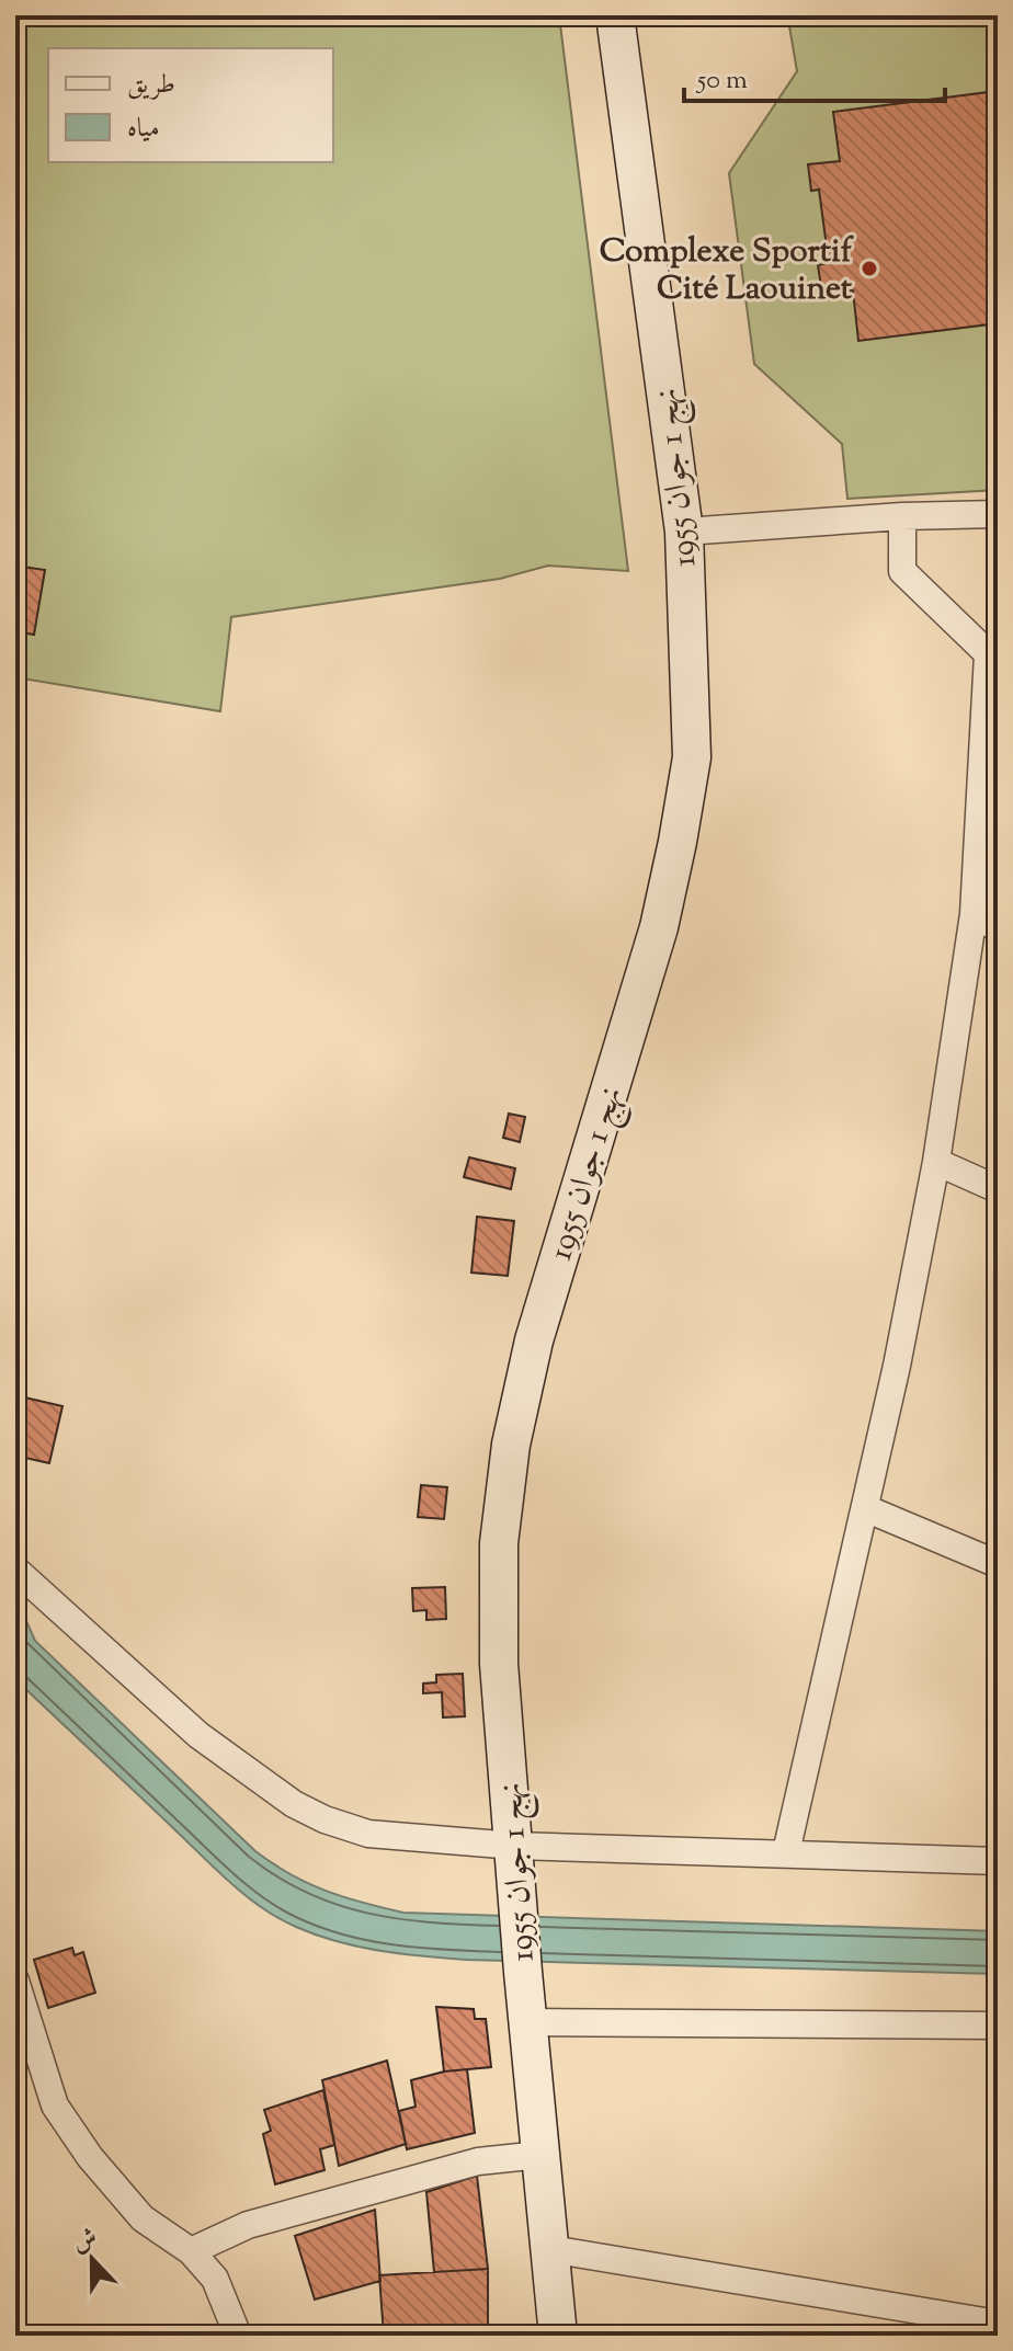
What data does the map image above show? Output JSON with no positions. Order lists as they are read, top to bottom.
{
  "streets": {
    "main road": ["نهج 1 جوان 1955"]
  },
  "places": ["Complexe Sportif Cité Laouinet"],
  "legend": ["طريق", "مياه"],
  "scale_bar": "50 m",
  "north": "top"
}
